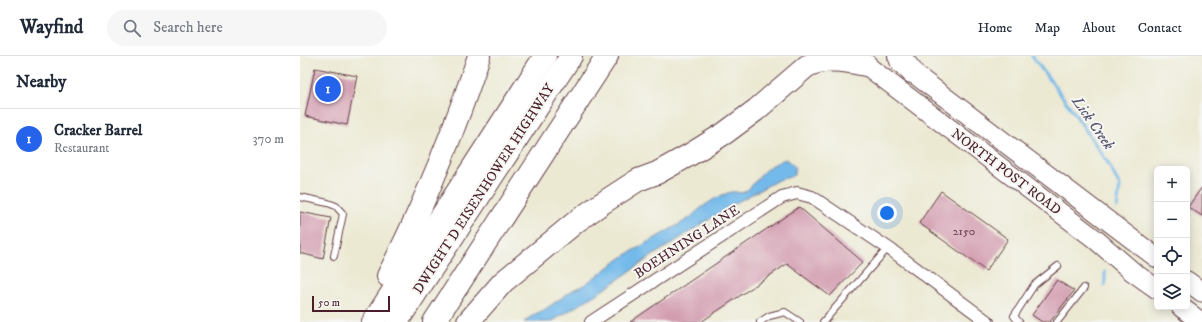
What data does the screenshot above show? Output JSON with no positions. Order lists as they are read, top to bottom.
{
  "streets": {
    "highway": ["DWIGHT D EISENHOWER HIGHWAY"],
    "main road": ["NORTH POST ROAD"],
    "street": ["BOEHNING LANE"]
  },
  "water": ["Lick Creek"],
  "house_numbers": ["2150"],
  "scale_bar": "50 m",
  "page": {
    "header": "Wayfind",
    "search": "Search here",
    "nav": [
      "Home",
      "Map",
      "About",
      "Contact"
    ],
    "heading": "Nearby",
    "pins": "1",
    "list": [
      {
        "mark": "1",
        "name": "Cracker Barrel",
        "note": "Restaurant",
        "value": "370 m"
      }
    ],
    "map_buttons": ["+", "−"],
    "scale": "50 m"
  }
}
